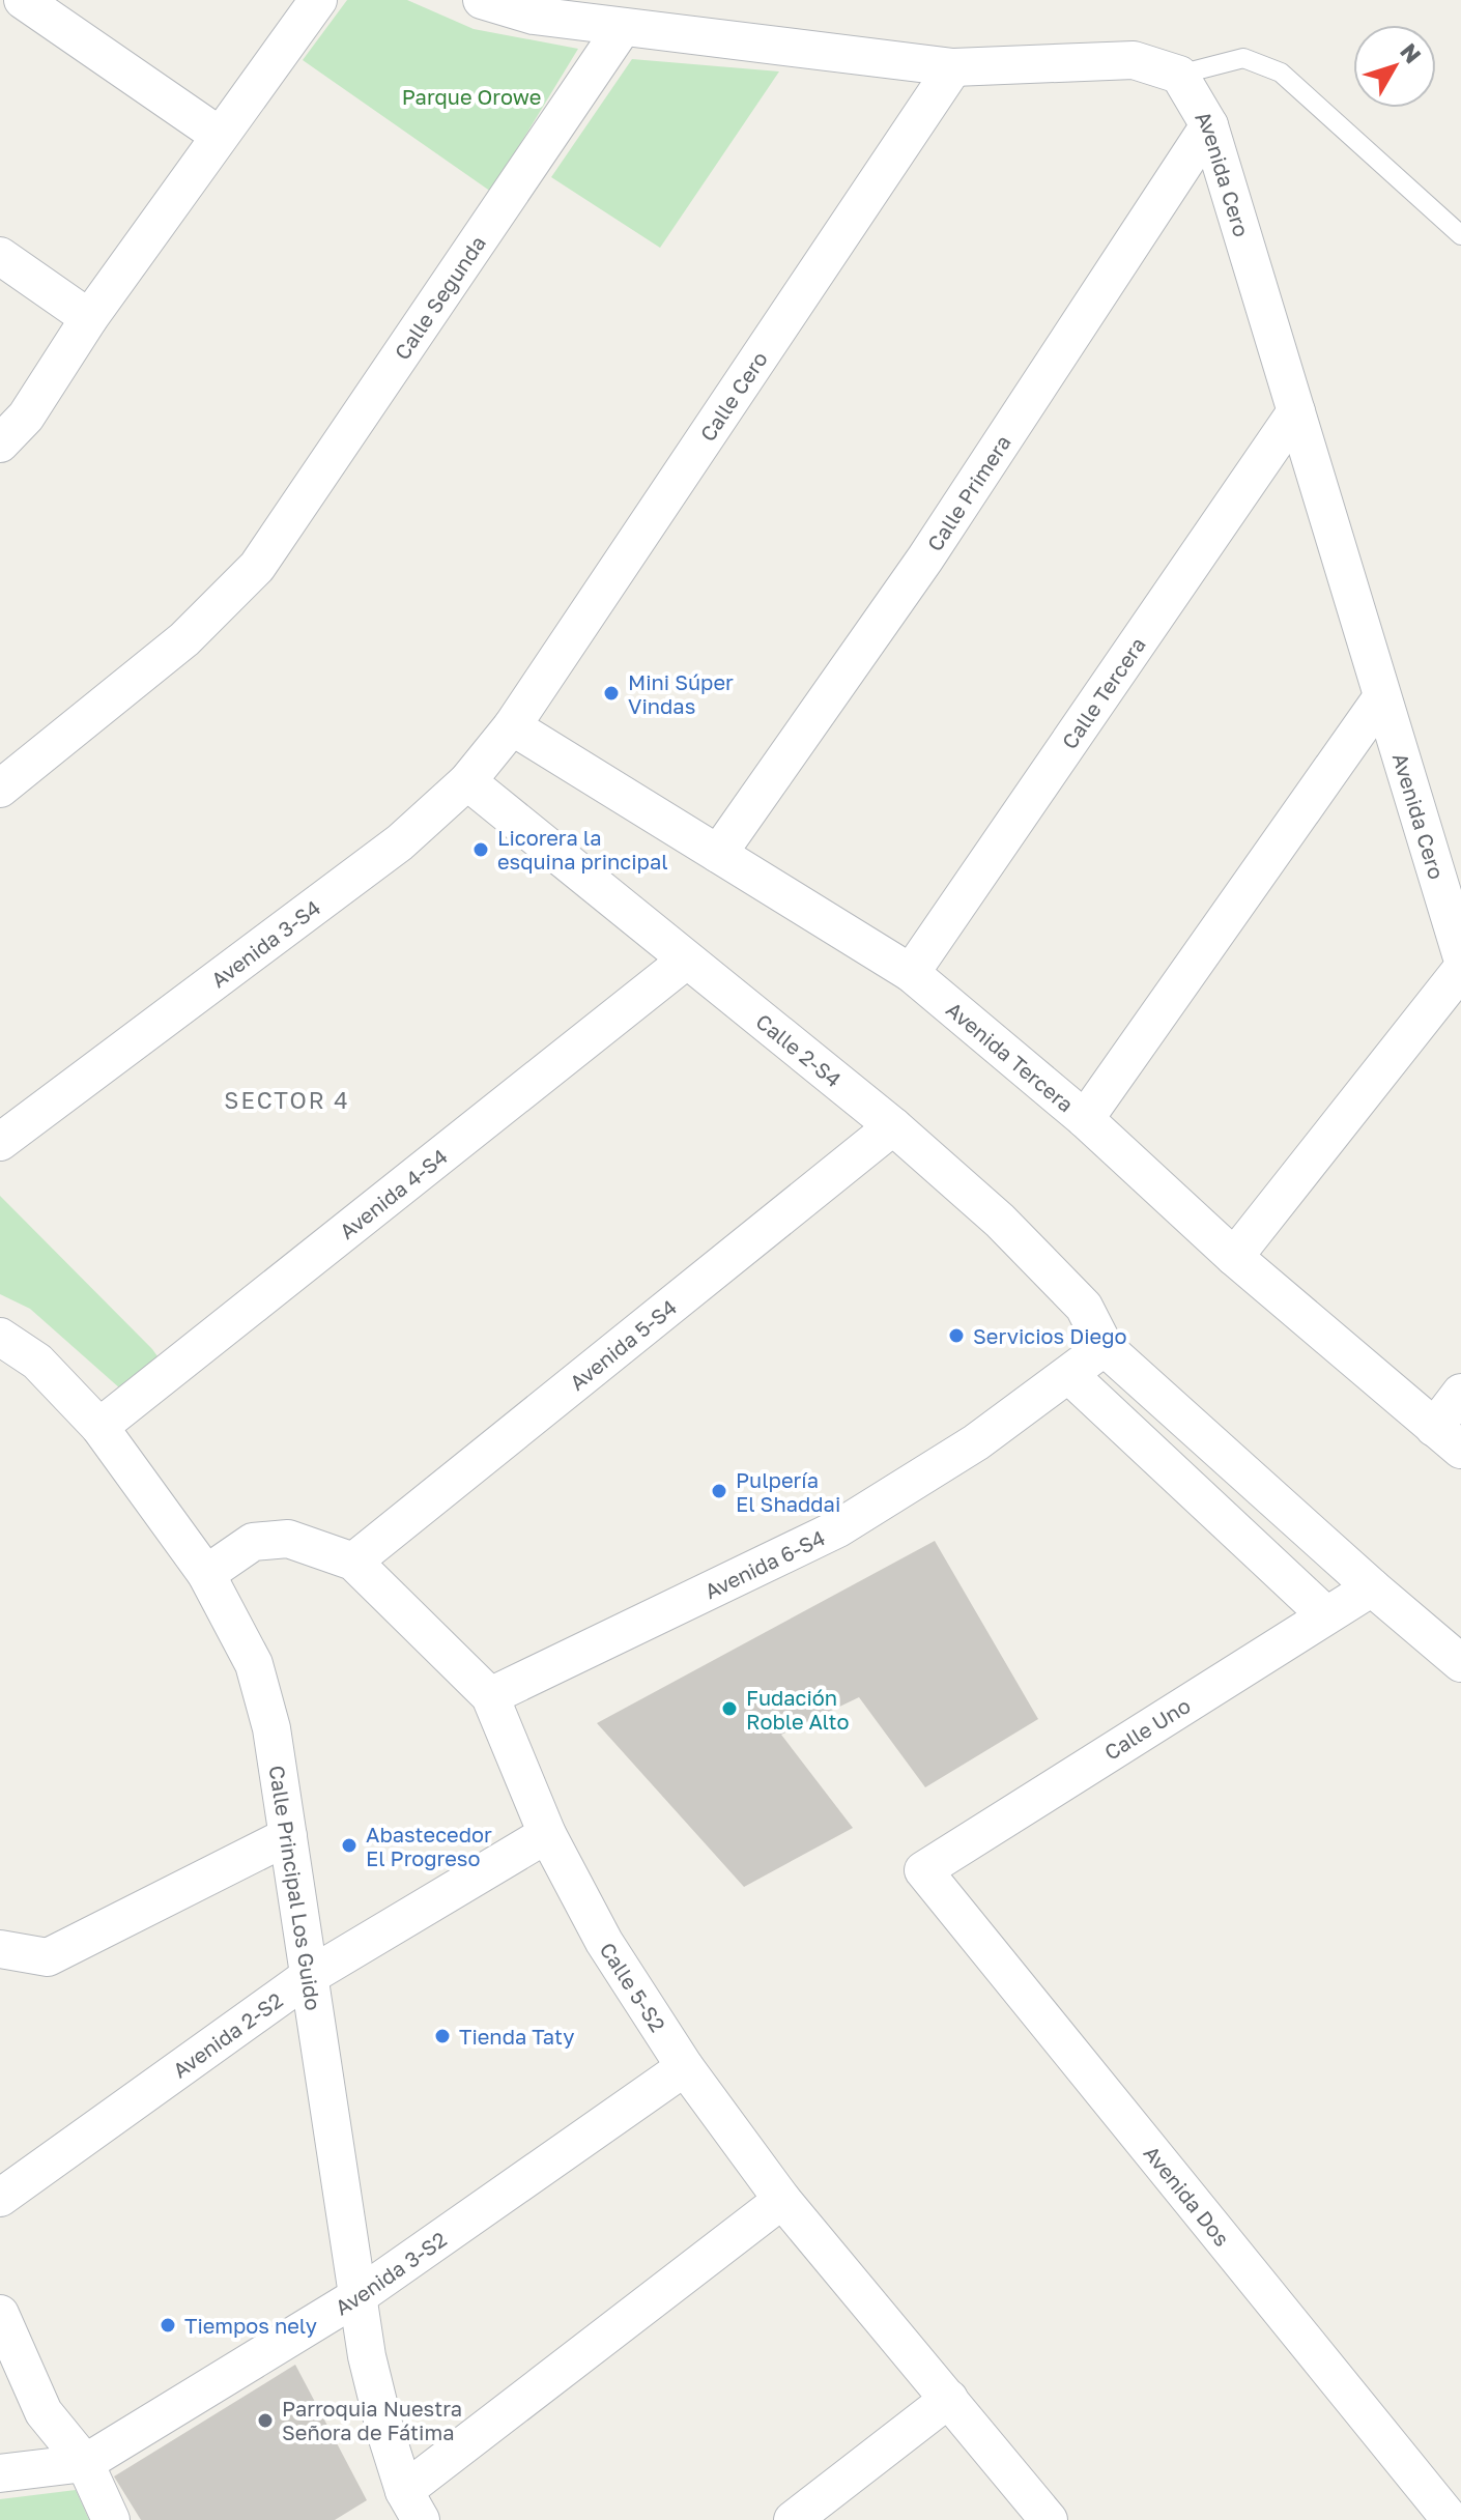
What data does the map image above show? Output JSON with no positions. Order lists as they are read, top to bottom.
{
  "streets": {
    "street": [
      "Avenida Cero",
      "Calle Segunda",
      "Calle Cero",
      "Calle Primera",
      "Calle Tercera",
      "Avenida 3-S4",
      "Calle 2-S4",
      "Avenida Tercera",
      "Avenida 4-S4",
      "Avenida 5-S4",
      "Avenida 6-S4",
      "Calle Uno",
      "Calle Principal Los Guido",
      "Calle 5-S2",
      "Avenida 2-S2",
      "Avenida Dos",
      "Avenida 3-S2"
    ]
  },
  "crossings": [
    ["Avenida Cero", "Calle Primera"],
    ["Avenida Cero", "Calle Tercera"],
    ["Calle Cero", "Avenida 3-S4"],
    ["Calle Cero", "Avenida Tercera"],
    ["Calle Primera", "Avenida Tercera"],
    ["Calle Tercera", "Avenida Tercera"],
    ["Avenida 3-S4", "Calle 2-S4"],
    ["Avenida 3-S4", "Avenida Tercera"],
    ["Calle 2-S4", "Avenida 4-S4"],
    ["Calle 2-S4", "Avenida 5-S4"],
    ["Calle 2-S4", "Avenida 6-S4"],
    ["Avenida 4-S4", "Calle Principal Los Guido"],
    ["Avenida 5-S4", "Calle 5-S2"],
    ["Avenida 6-S4", "Calle 5-S2"],
    ["Calle Uno", "Avenida Dos"],
    ["Calle Principal Los Guido", "Calle 5-S2"],
    ["Calle Principal Los Guido", "Avenida 2-S2"],
    ["Calle Principal Los Guido", "Avenida 3-S2"],
    ["Calle 5-S2", "Avenida 2-S2"],
    ["Calle 5-S2", "Avenida 3-S2"]
  ],
  "districts": ["SECTOR 4"],
  "parks": ["Parque Orowe"],
  "places": [
    "Mini Súper Vindas",
    "Licorera la esquina principal",
    "Servicios Diego",
    "Pulpería El Shaddai",
    "Fudación Roble Alto",
    "Abastecedor El Progreso",
    "Tienda Taty",
    "Tiempos nely",
    "Parroquia Nuestra Señora de Fátima"
  ],
  "north": "top right"
}
